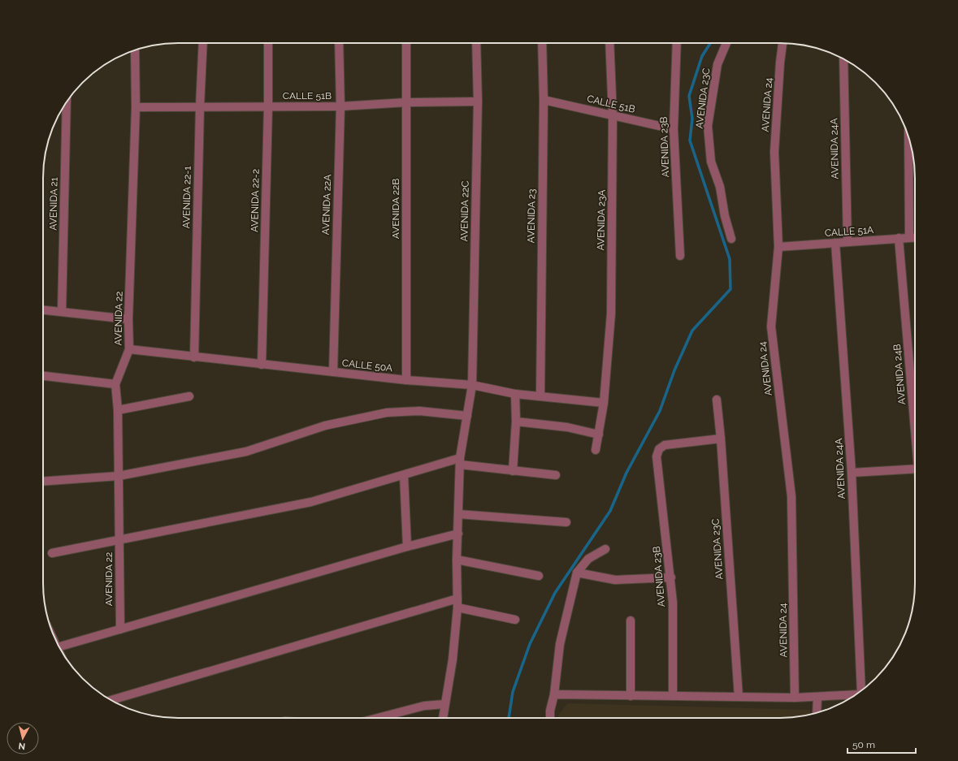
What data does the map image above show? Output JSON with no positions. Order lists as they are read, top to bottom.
{
  "streets": {
    "street": [
      "CALLE 51B",
      "AVENIDA 23C",
      "AVENIDA 24",
      "AVENIDA 23B",
      "AVENIDA 24A",
      "AVENIDA 22-1",
      "AVENIDA 22-2",
      "AVENIDA 21",
      "AVENIDA 22A",
      "AVENIDA 22B",
      "AVENIDA 22C",
      "AVENIDA 23",
      "AVENIDA 23A",
      "CALLE 51A",
      "AVENIDA 22",
      "CALLE 50A",
      "AVENIDA 24B"
    ]
  },
  "crossings": [
    ["CALLE 51B", "AVENIDA 23B"],
    ["CALLE 51B", "AVENIDA 22-1"],
    ["CALLE 51B", "AVENIDA 22-2"],
    ["CALLE 51B", "AVENIDA 22A"],
    ["CALLE 51B", "AVENIDA 22B"],
    ["CALLE 51B", "AVENIDA 22C"],
    ["CALLE 51B", "AVENIDA 23"],
    ["CALLE 51B", "AVENIDA 23A"],
    ["CALLE 51B", "AVENIDA 22"],
    ["AVENIDA 23C", "AVENIDA 23B"],
    ["AVENIDA 24", "CALLE 51A"],
    ["AVENIDA 24A", "CALLE 51A"],
    ["AVENIDA 22-1", "CALLE 50A"],
    ["AVENIDA 22-2", "CALLE 50A"],
    ["AVENIDA 22A", "CALLE 50A"],
    ["AVENIDA 22B", "CALLE 50A"],
    ["AVENIDA 22C", "CALLE 50A"],
    ["AVENIDA 23", "CALLE 50A"],
    ["AVENIDA 23A", "CALLE 50A"],
    ["CALLE 51A", "AVENIDA 24B"],
    ["AVENIDA 22", "CALLE 50A"]
  ],
  "scale_bar": "50 m",
  "north": "bottom"
}
